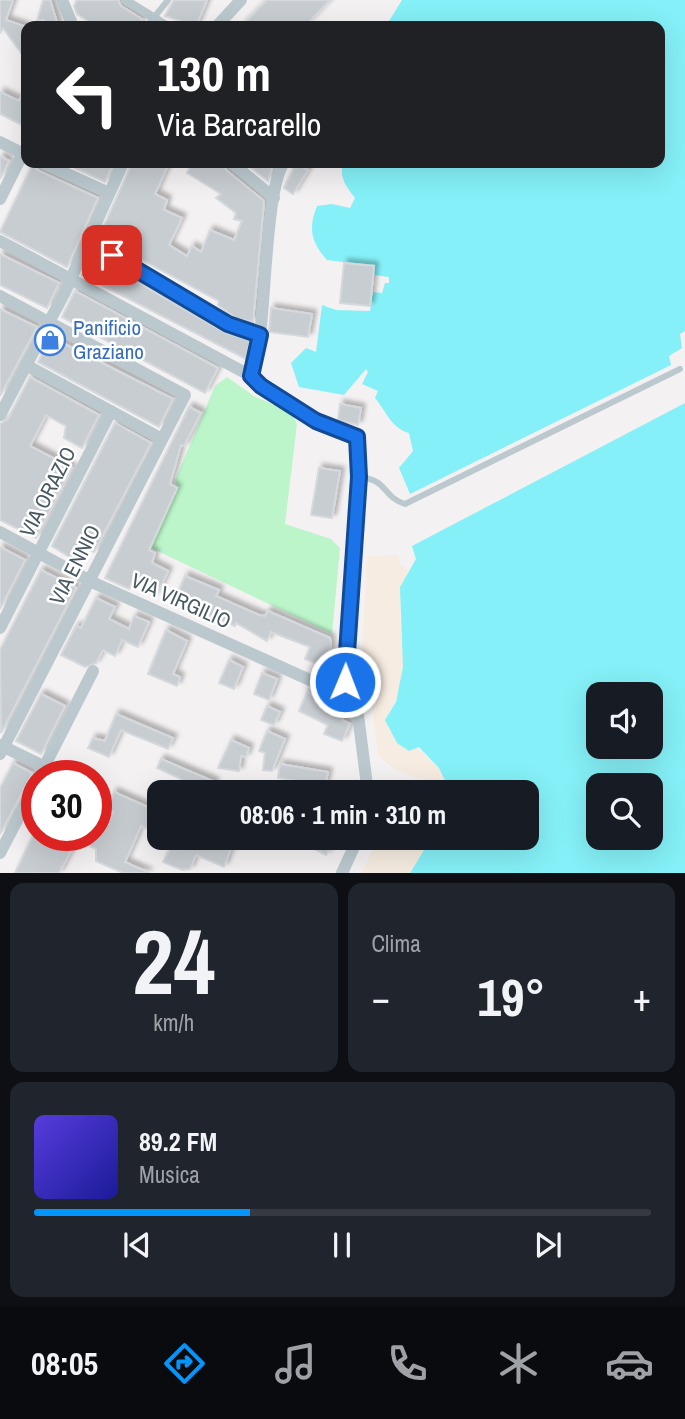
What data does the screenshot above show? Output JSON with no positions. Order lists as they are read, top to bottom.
{
  "streets": {
    "street": ["VIA ORAZIO", "VIA ENNIO", "VIA VIRGILIO"]
  },
  "crossings": [
    ["VIA ORAZIO", "VIA VIRGILIO"],
    ["VIA ENNIO", "VIA VIRGILIO"]
  ],
  "places": {
    "shop": ["Panificio Graziano"]
  },
  "page": {
    "turn": ["130 m", "Via Barcarello"],
    "limit": "30",
    "trip": "08:06 · 1 min · 310 m",
    "tile": [
      ["24", "km/h"],
      "Clima"
    ],
    "heat": ["−", "19°", "+"],
    "song": ["89.2 FM", "Musica"],
    "tabs": "08:05"
  }
}
